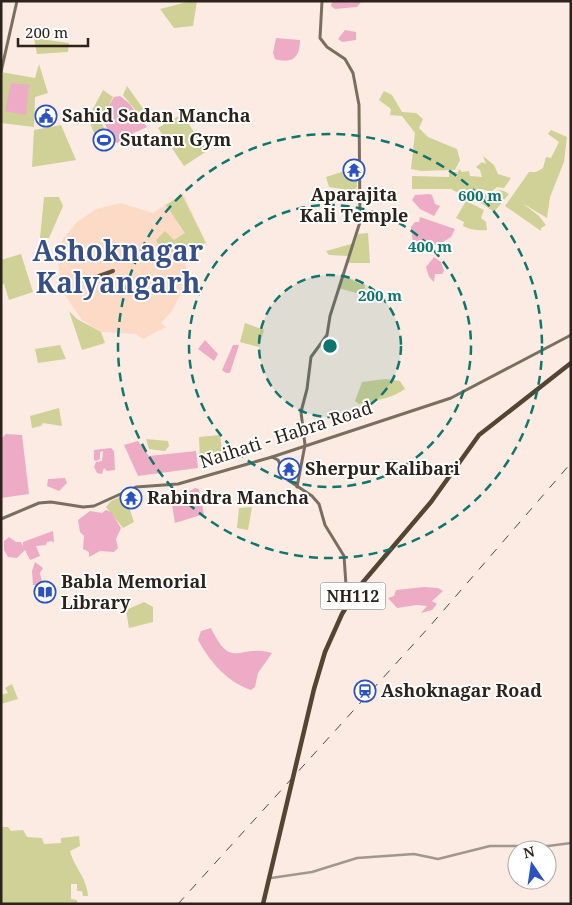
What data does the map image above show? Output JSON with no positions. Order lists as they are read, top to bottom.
{
  "streets": {
    "highway": ["NH112"],
    "main road": ["Naihati - Habra Road"]
  },
  "districts": ["Ashoknagar Kalyangarh"],
  "places": {
    "public building": ["Sahid Sadan Mancha"],
    "sports": ["Sutanu Gym"],
    "temple": ["Aparajita Kali Temple", "Sherpur Kalibari", "Rabindra Mancha"],
    "library": ["Babla Memorial Library"],
    "station": ["Ashoknagar Road"]
  },
  "scale_bar": "200 m",
  "north": "top",
  "rings": ["600 m", "400 m", "200 m"]
}
